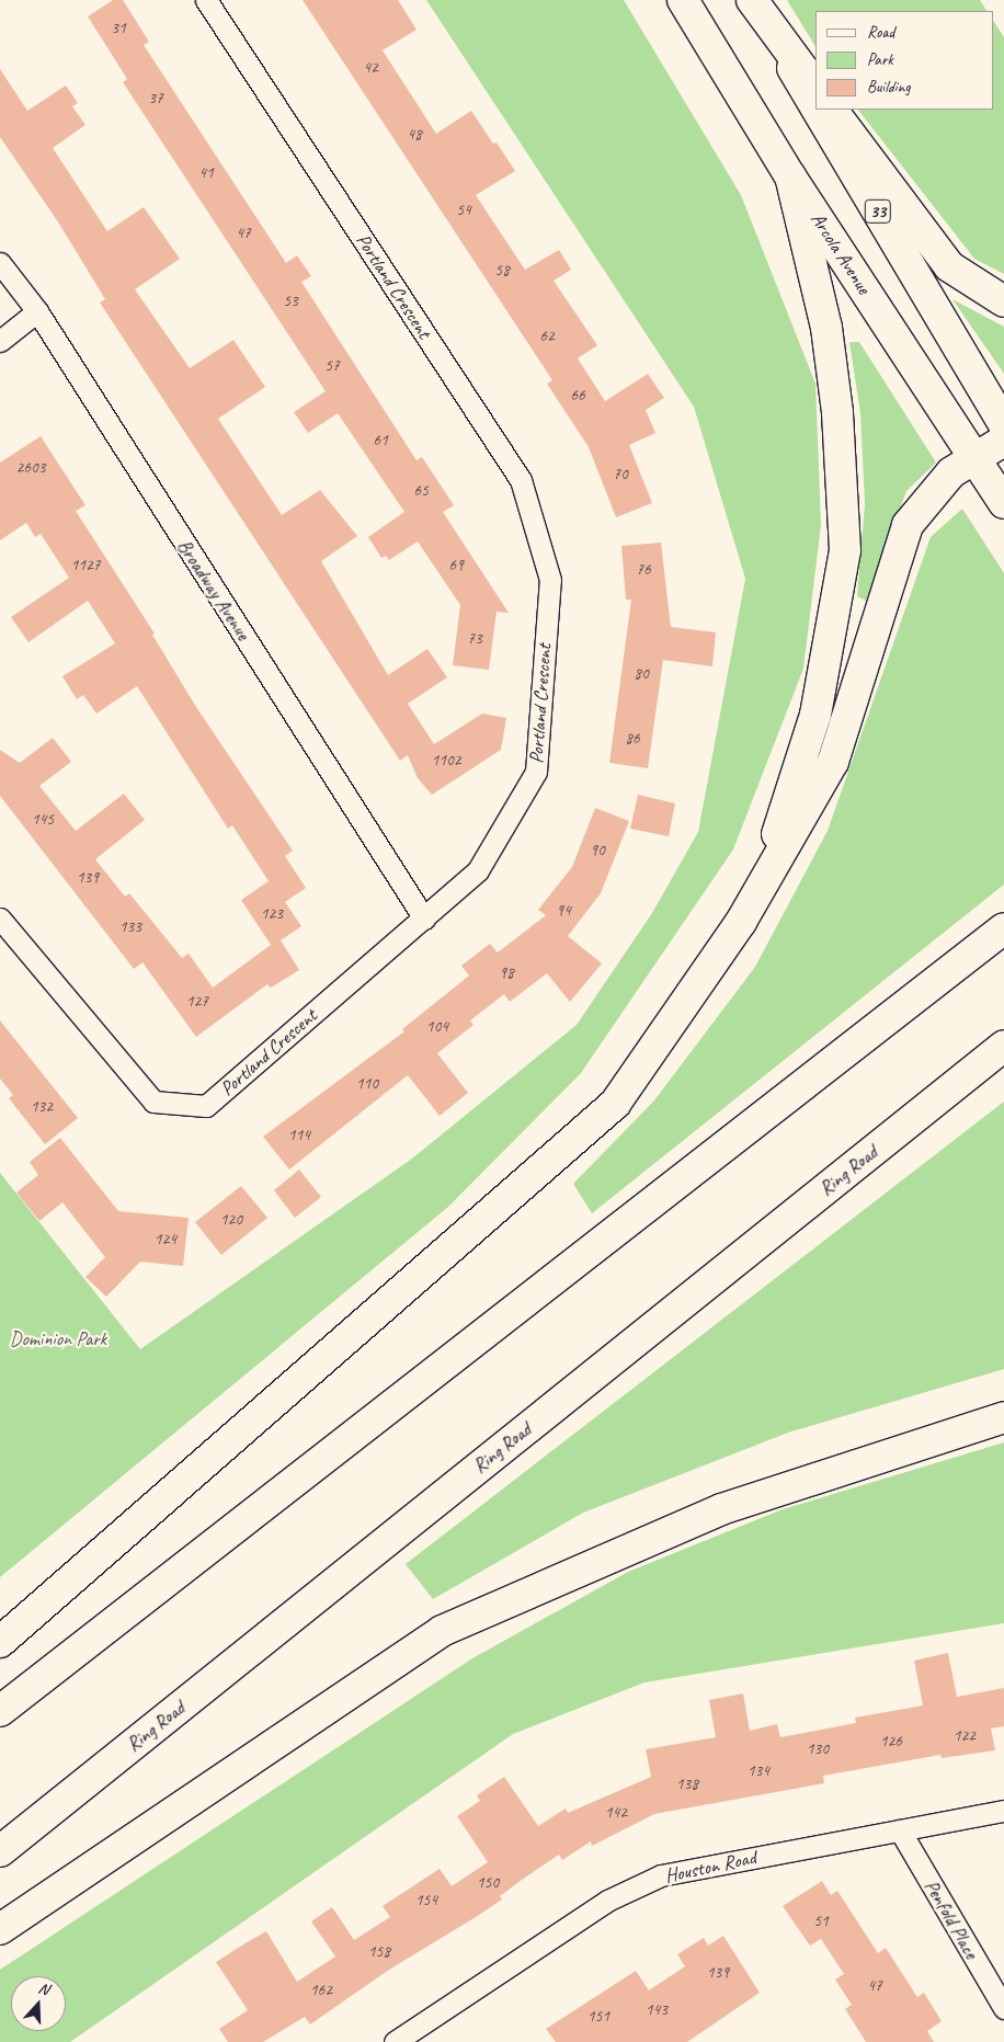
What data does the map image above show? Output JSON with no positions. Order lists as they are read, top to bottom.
{
  "streets": {
    "main road": ["33", "Arcola Avenue", "Ring Road"],
    "street": [
      "Portland Crescent",
      "Broadway Avenue",
      "Houston Road",
      "Penfold Place"
    ]
  },
  "crossings": [
    ["Portland Crescent", "Broadway Avenue"],
    ["Houston Road", "Penfold Place"]
  ],
  "parks": ["Dominion Park"],
  "house_numbers": [
    "31",
    "42",
    "37",
    "48",
    "41",
    "54",
    "47",
    "58",
    "53",
    "62",
    "57",
    "66",
    "61",
    "2603",
    "70",
    "65",
    "1127",
    "69",
    "76",
    "73",
    "80",
    "86",
    "1102",
    "145",
    "90",
    "139",
    "94",
    "123",
    "133",
    "98",
    "127",
    "104",
    "110",
    "132",
    "114",
    "120",
    "124",
    "122",
    "126",
    "130",
    "134",
    "138",
    "142",
    "150",
    "154",
    "51",
    "158",
    "139",
    "47",
    "162",
    "143",
    "151"
  ],
  "legend": ["Road", "Park", "Building"],
  "north": "top"
}
